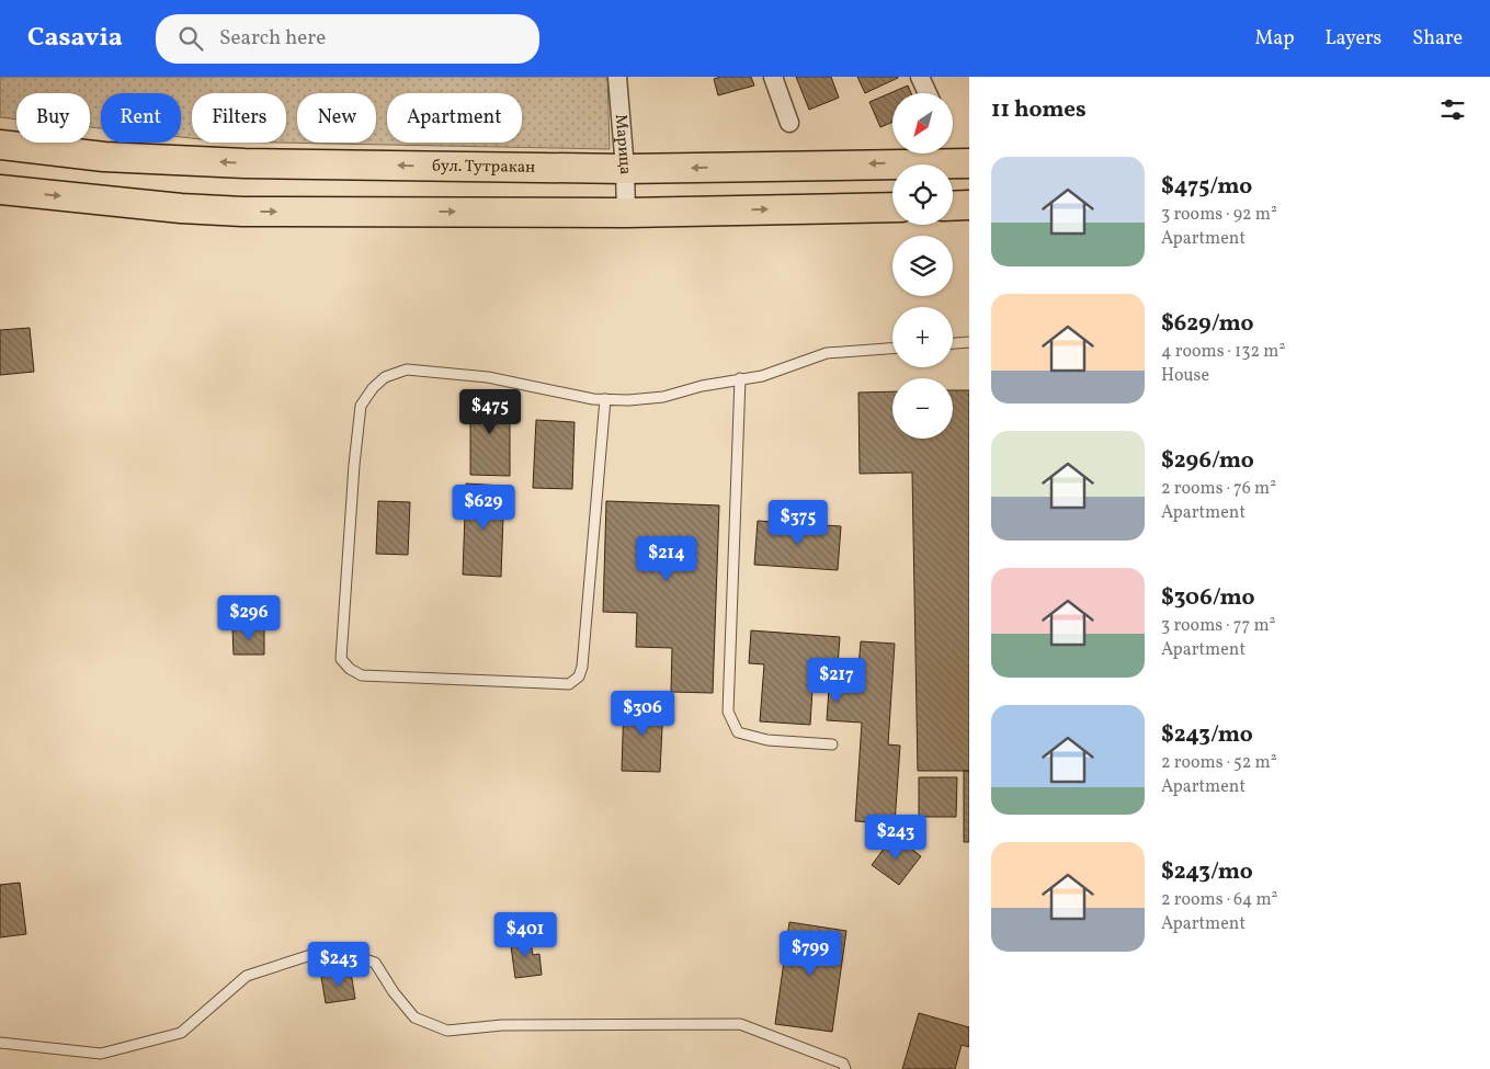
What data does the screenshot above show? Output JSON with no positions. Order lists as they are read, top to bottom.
{
  "streets": {
    "main road": ["бул. Тутракан"],
    "street": ["Марица"]
  },
  "crossings": [
    ["Марица", "бул. Тутракан"]
  ],
  "north": "bottom left",
  "page": {
    "header": "Casavia",
    "search": "Search here",
    "nav": ["Map", "Layers", "Share"],
    "heading": "11 homes",
    "map_buttons": ["+", "−"],
    "chip": [
      "Buy",
      "Rent",
      "Filters",
      "New",
      "Apartment"
    ],
    "list": [
      {
        "name": "$475/mo",
        "note": "3 rooms · 92 m² · Apartment"
      },
      {
        "name": "$629/mo",
        "note": "4 rooms · 132 m² · House"
      },
      {
        "name": "$296/mo",
        "note": "2 rooms · 76 m² · Apartment"
      },
      {
        "name": "$306/mo",
        "note": "3 rooms · 77 m² · Apartment"
      },
      {
        "name": "$243/mo",
        "note": "2 rooms · 52 m² · Apartment"
      },
      {
        "name": "$243/mo",
        "note": "2 rooms · 64 m² · Apartment"
      }
    ],
    "price": [
      "$475",
      "$629",
      "$375",
      "$214",
      "$296",
      "$217",
      "$306",
      "$243",
      "$401",
      "$799",
      "$243"
    ]
  }
}
